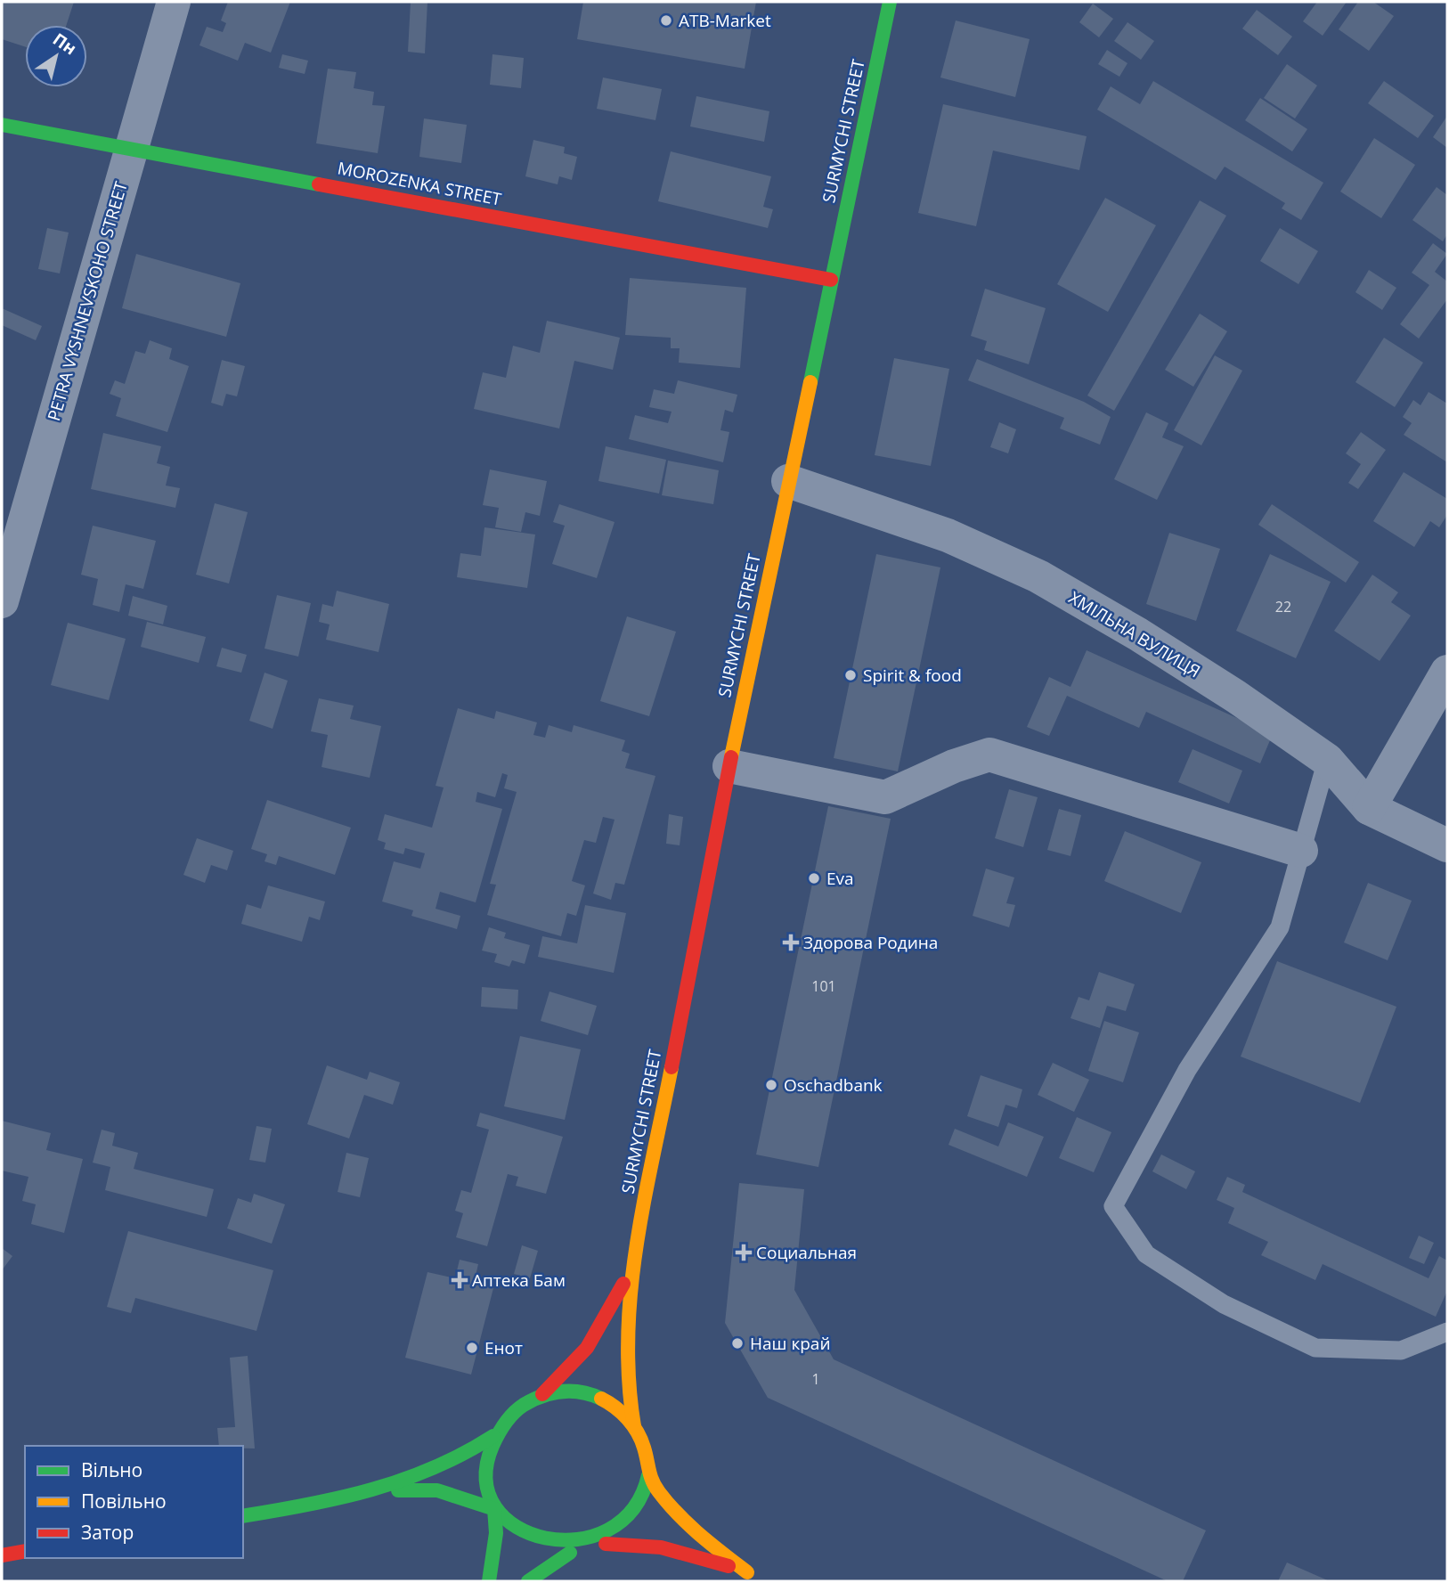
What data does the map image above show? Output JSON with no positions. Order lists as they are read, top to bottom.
{
  "streets": {
    "main road": ["SURMYCHI STREET", "MOROZENKA STREET"],
    "street": ["PETRA VYSHNEVSKOHO STREET", "ХМІЛЬНА ВУЛИЦЯ"]
  },
  "crossings": [
    ["SURMYCHI STREET", "MOROZENKA STREET"],
    ["SURMYCHI STREET", "ХМІЛЬНА ВУЛИЦЯ"],
    ["MOROZENKA STREET", "PETRA VYSHNEVSKOHO STREET"]
  ],
  "places": {
    "other": [
      "ATB-Market",
      "Spirit & food",
      "Eva",
      "Oschadbank",
      "Наш край",
      "Енот"
    ],
    "health": ["Здорова Родина", "Социальная", "Аптека Бам"]
  },
  "house_numbers": ["22", "101", "1"],
  "legend": ["Вільно", "Повільно", "Затор"],
  "north": "top right"
}
